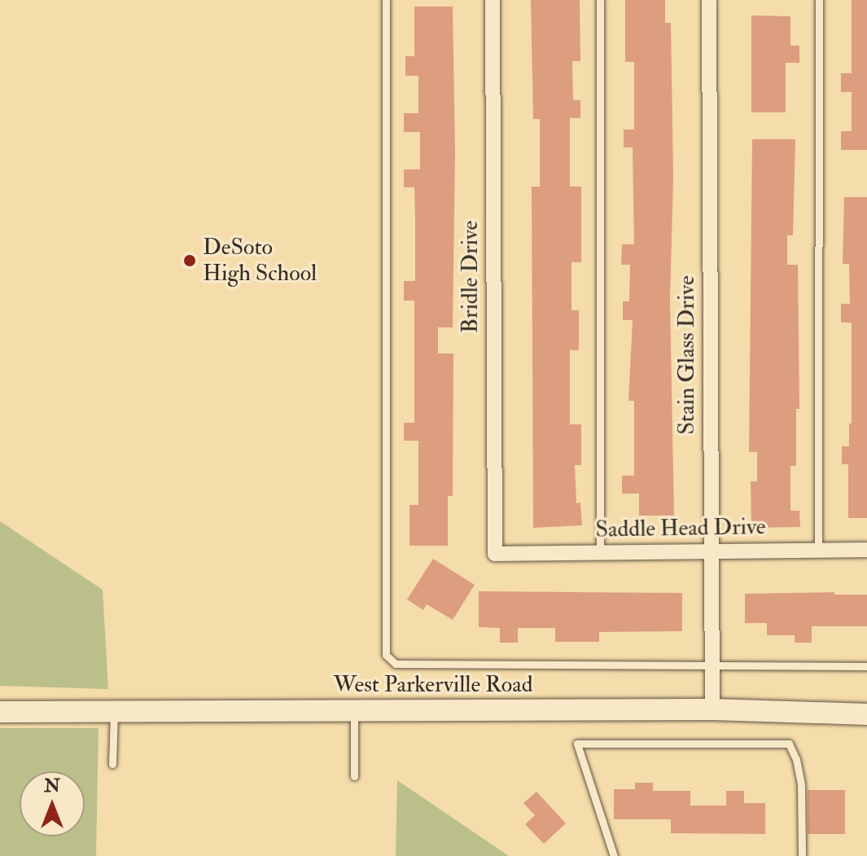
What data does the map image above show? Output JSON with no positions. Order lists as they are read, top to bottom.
{
  "streets": {
    "main road": ["West Parkerville Road"],
    "street": ["Bridle Drive", "Stain Glass Drive", "Saddle Head Drive"]
  },
  "crossings": [
    ["Bridle Drive", "Saddle Head Drive"],
    ["Stain Glass Drive", "Saddle Head Drive"],
    ["Stain Glass Drive", "West Parkerville Road"]
  ],
  "places": ["DeSoto High School"],
  "north": "top"
}
